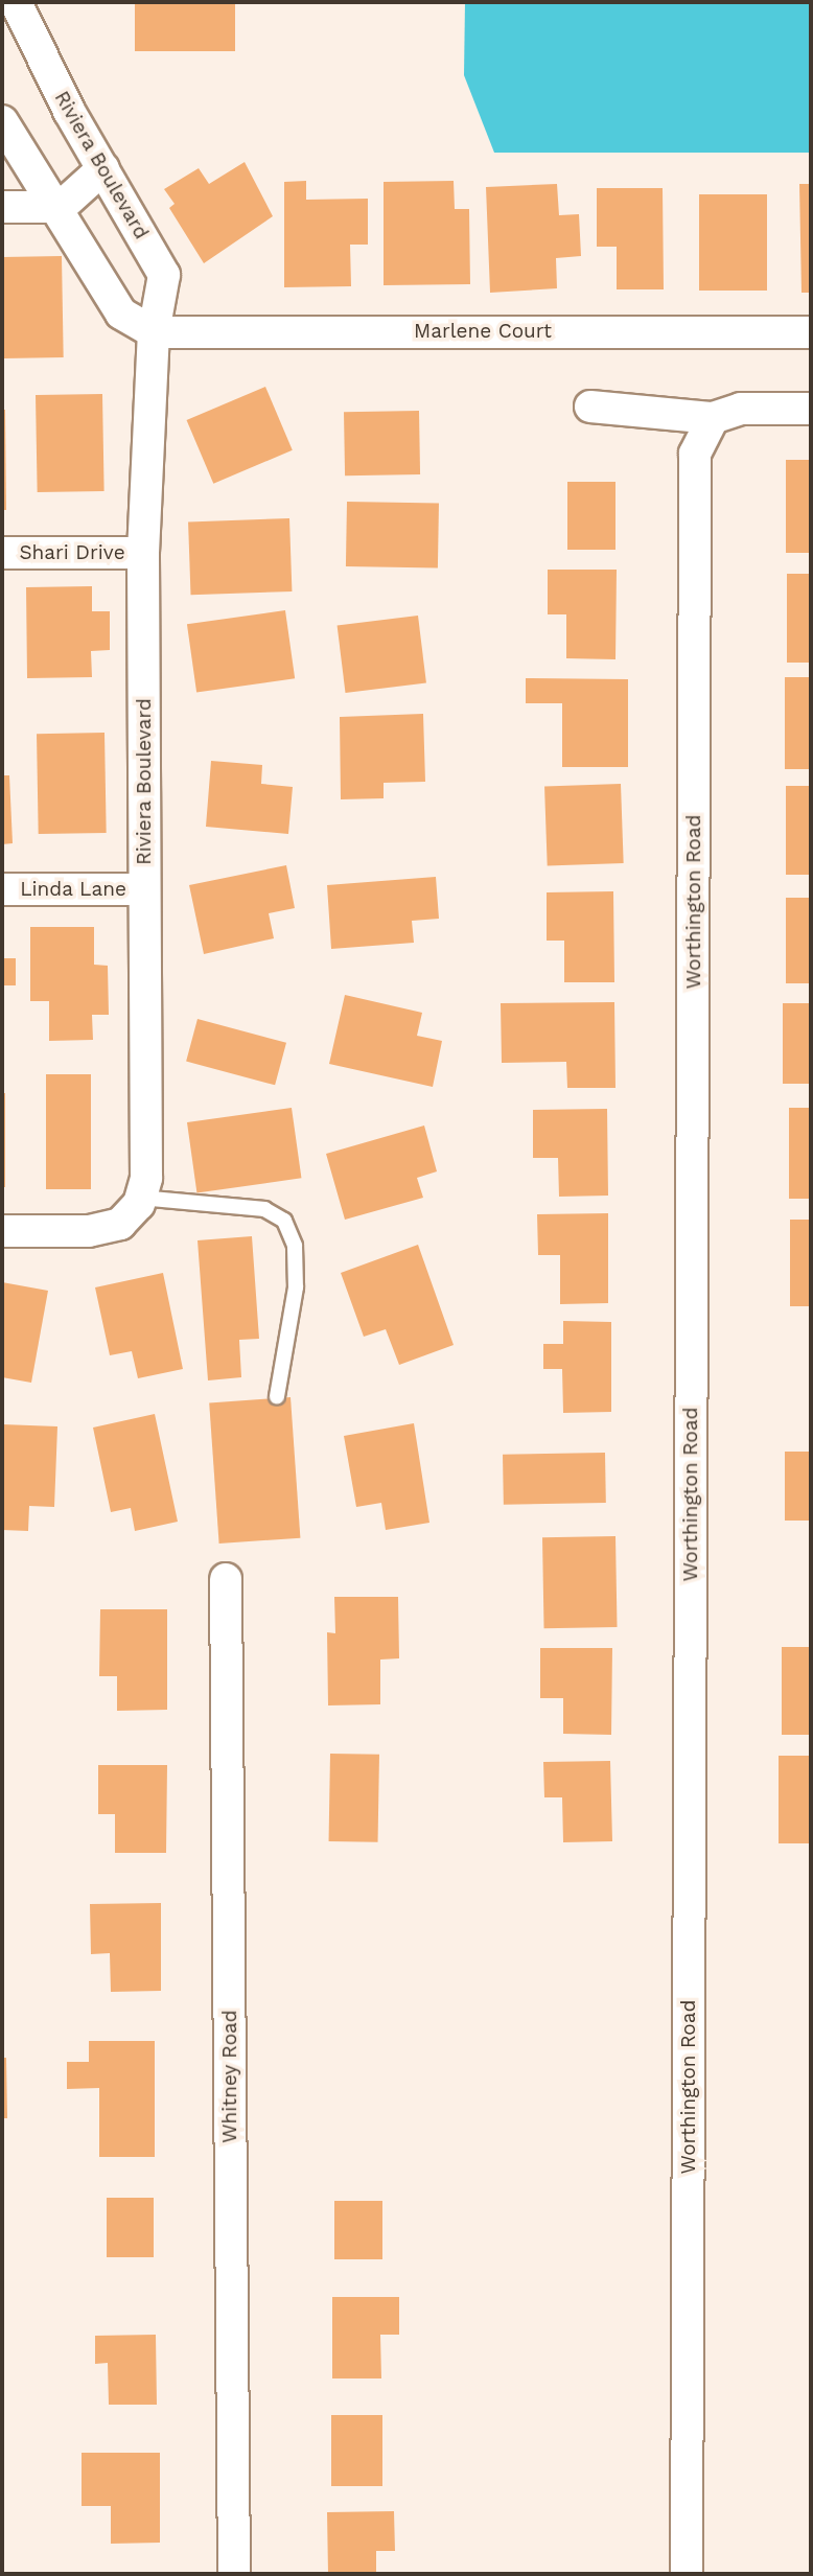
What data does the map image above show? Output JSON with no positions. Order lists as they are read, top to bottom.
{
  "streets": {
    "street": [
      "Riviera Boulevard",
      "Marlene Court",
      "Shari Drive",
      "Linda Lane",
      "Worthington Road",
      "Whitney Road"
    ]
  },
  "crossings": [
    ["Riviera Boulevard", "Marlene Court"],
    ["Riviera Boulevard", "Shari Drive"],
    ["Riviera Boulevard", "Linda Lane"]
  ]
}
